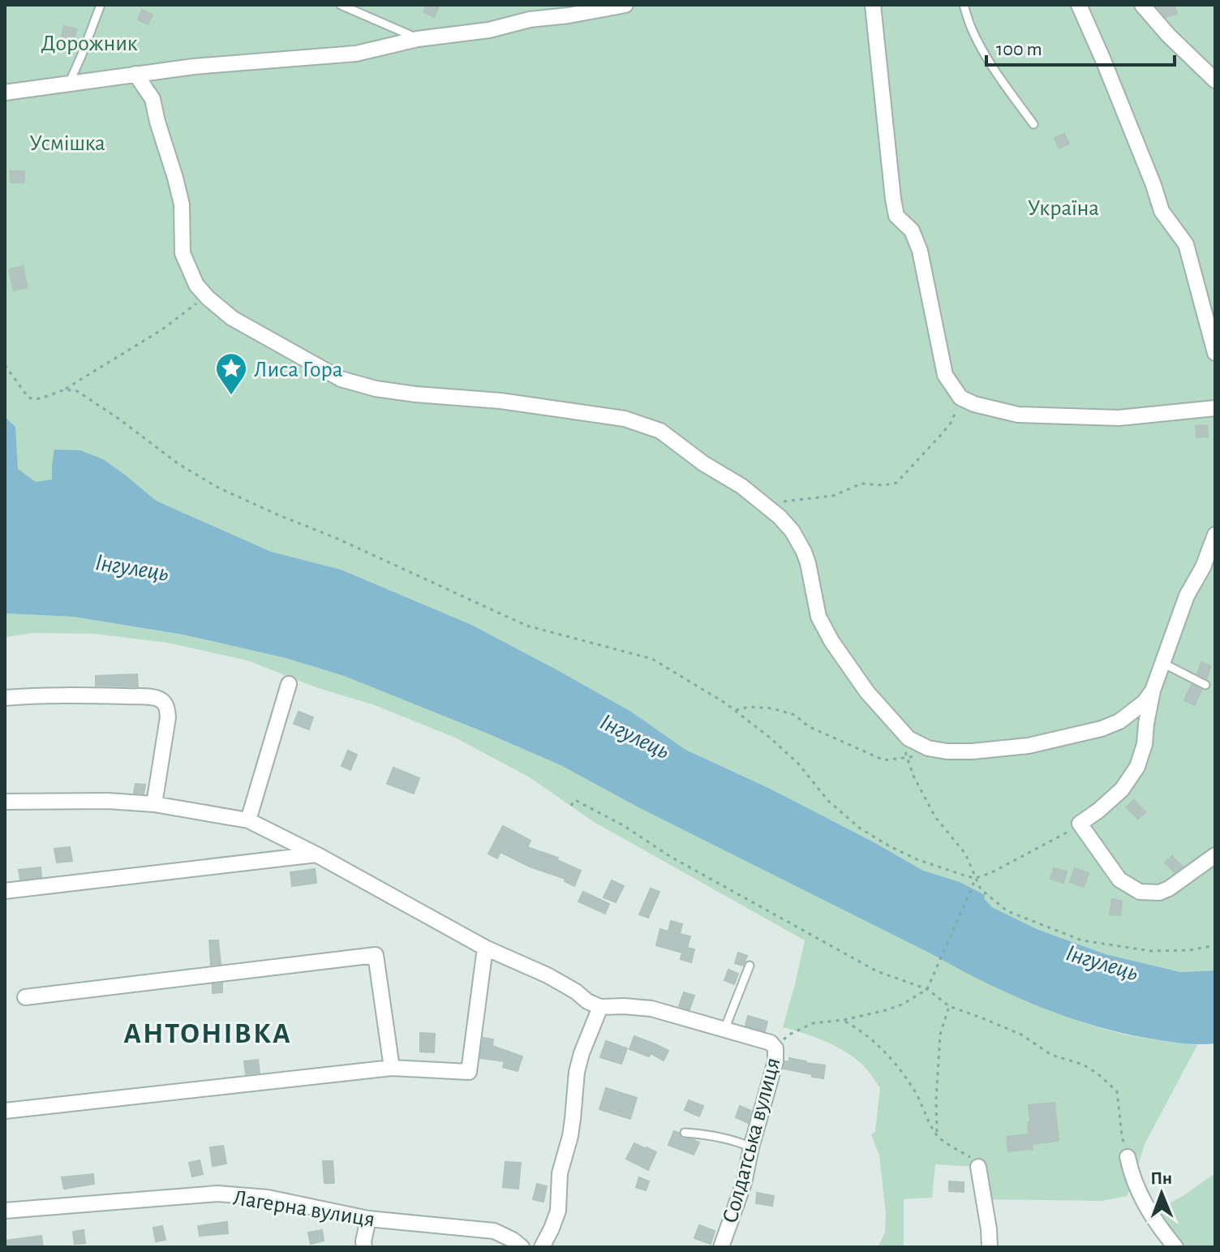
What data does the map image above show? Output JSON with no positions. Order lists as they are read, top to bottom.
{
  "streets": {
    "street": ["Солдатська вулиця", "Лагерна вулиця"]
  },
  "districts": ["АНТОНІВКА"],
  "water": ["Інгулець"],
  "parks": ["Дорожник", "Усмішка", "Україна"],
  "places": {
    "place": ["Лиса Гора"]
  },
  "scale_bar": "100 m",
  "north": "top"
}
